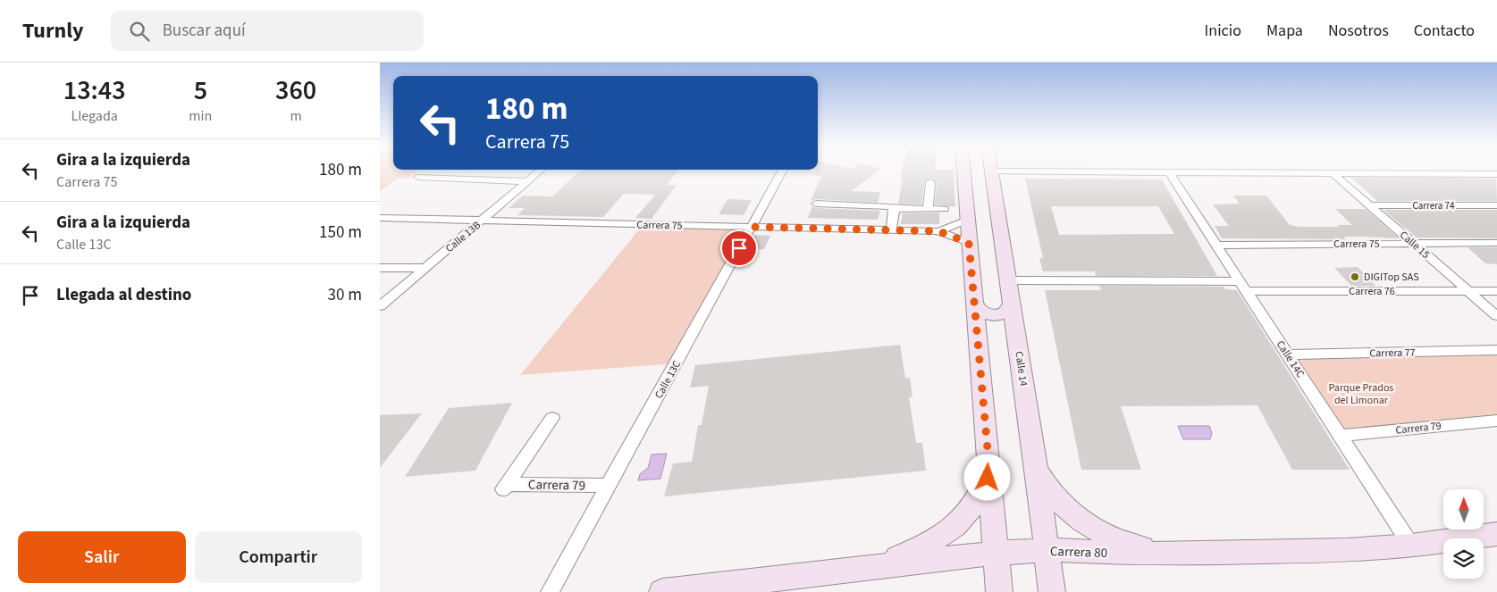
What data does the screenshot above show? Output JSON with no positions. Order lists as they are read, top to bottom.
{
  "streets": {
    "street": [
      "Carrera 74",
      "Carrera 75",
      "Calle 13B",
      "Calle 15",
      "Carrera 76",
      "Carrera 77",
      "Calle 14C",
      "Calle 14",
      "Calle 13C",
      "Carrera 79",
      "Carrera 80"
    ]
  },
  "crossings": [
    ["Carrera 74", "Calle 15"],
    ["Carrera 75", "Calle 13B"],
    ["Carrera 75", "Calle 15"],
    ["Carrera 75", "Calle 14C"],
    ["Carrera 75", "Calle 13C"],
    ["Calle 15", "Carrera 76"],
    ["Carrera 76", "Calle 14C"],
    ["Carrera 76", "Calle 14"],
    ["Carrera 77", "Calle 14C"],
    ["Calle 14C", "Carrera 79"],
    ["Calle 14C", "Carrera 80"],
    ["Calle 14", "Carrera 80"],
    ["Calle 13C", "Carrera 79"]
  ],
  "parks": ["Parque Prados del Limonar"],
  "places": ["DIGITop SAS"],
  "north": "top",
  "page": {
    "header": "Turnly",
    "search": "Buscar aquí",
    "nav": [
      "Inicio",
      "Mapa",
      "Nosotros",
      "Contacto"
    ],
    "eta": [
      "13:43",
      "Llegada",
      "5",
      "min",
      "360",
      "m"
    ],
    "turn": ["180 m", "Carrera 75"],
    "list": [
      {
        "name": "Gira a la izquierda",
        "note": "Carrera 75",
        "value": "180 m"
      },
      {
        "name": "Gira a la izquierda",
        "note": "Calle 13C",
        "value": "150 m"
      },
      {
        "name": "Llegada al destino",
        "value": "30 m"
      }
    ],
    "buttons": ["Salir", "Compartir"]
  }
}
